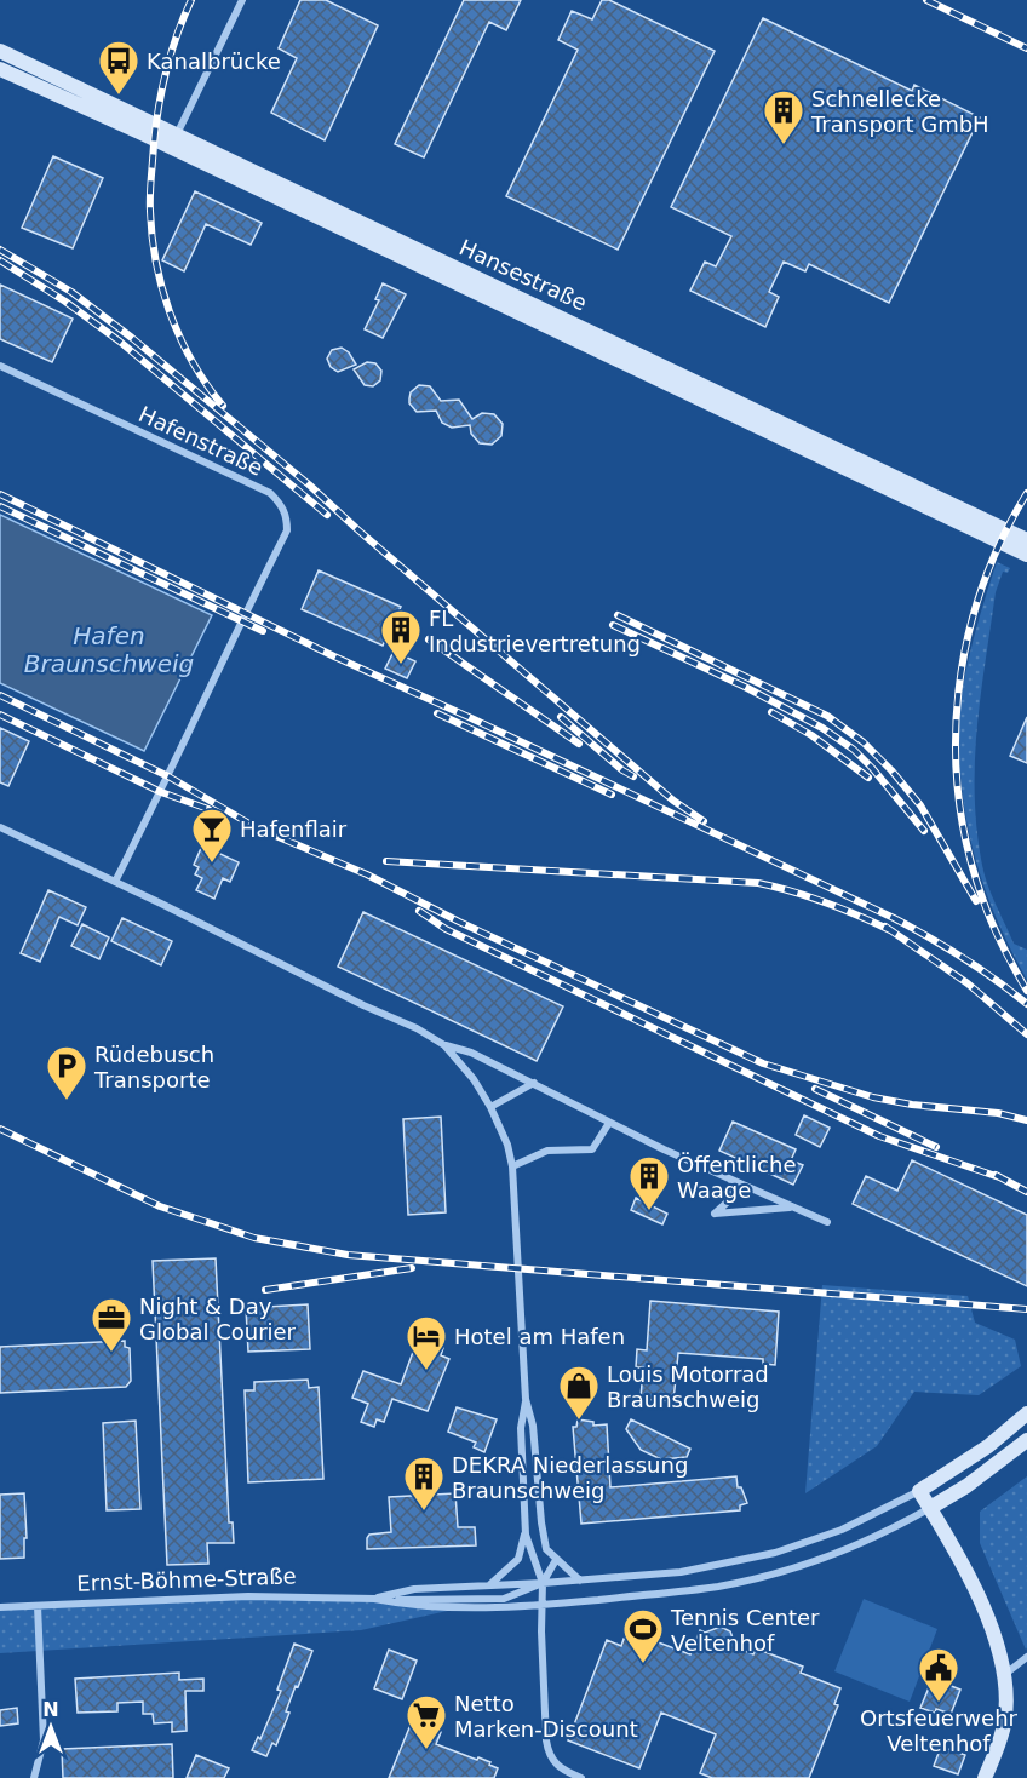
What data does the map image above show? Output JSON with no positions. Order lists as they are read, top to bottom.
{
  "streets": {
    "main road": ["Hansestraße", "Ernst-Böhme-Straße"],
    "street": ["Hafenstraße"]
  },
  "water": ["Hafen Braunschweig"],
  "places": {
    "bus stop": ["Kanalbrücke"],
    "building": [
      "Schnellecke Transport GmbH",
      "FL Industrievertretung",
      "Öffentliche Waage",
      "DEKRA Niederlassung Braunschweig"
    ],
    "bar": ["Hafenflair"],
    "parking": ["Rüdebusch Transporte"],
    "office": ["Night & Day Global Courier"],
    "hotel": ["Hotel am Hafen"],
    "shop": ["Louis Motorrad Braunschweig"],
    "sports": ["Tennis Center Veltenhof"],
    "public building": ["Ortsfeuerwehr Veltenhof"],
    "supermarket": ["Netto Marken-Discount"]
  },
  "north": "top"
}
